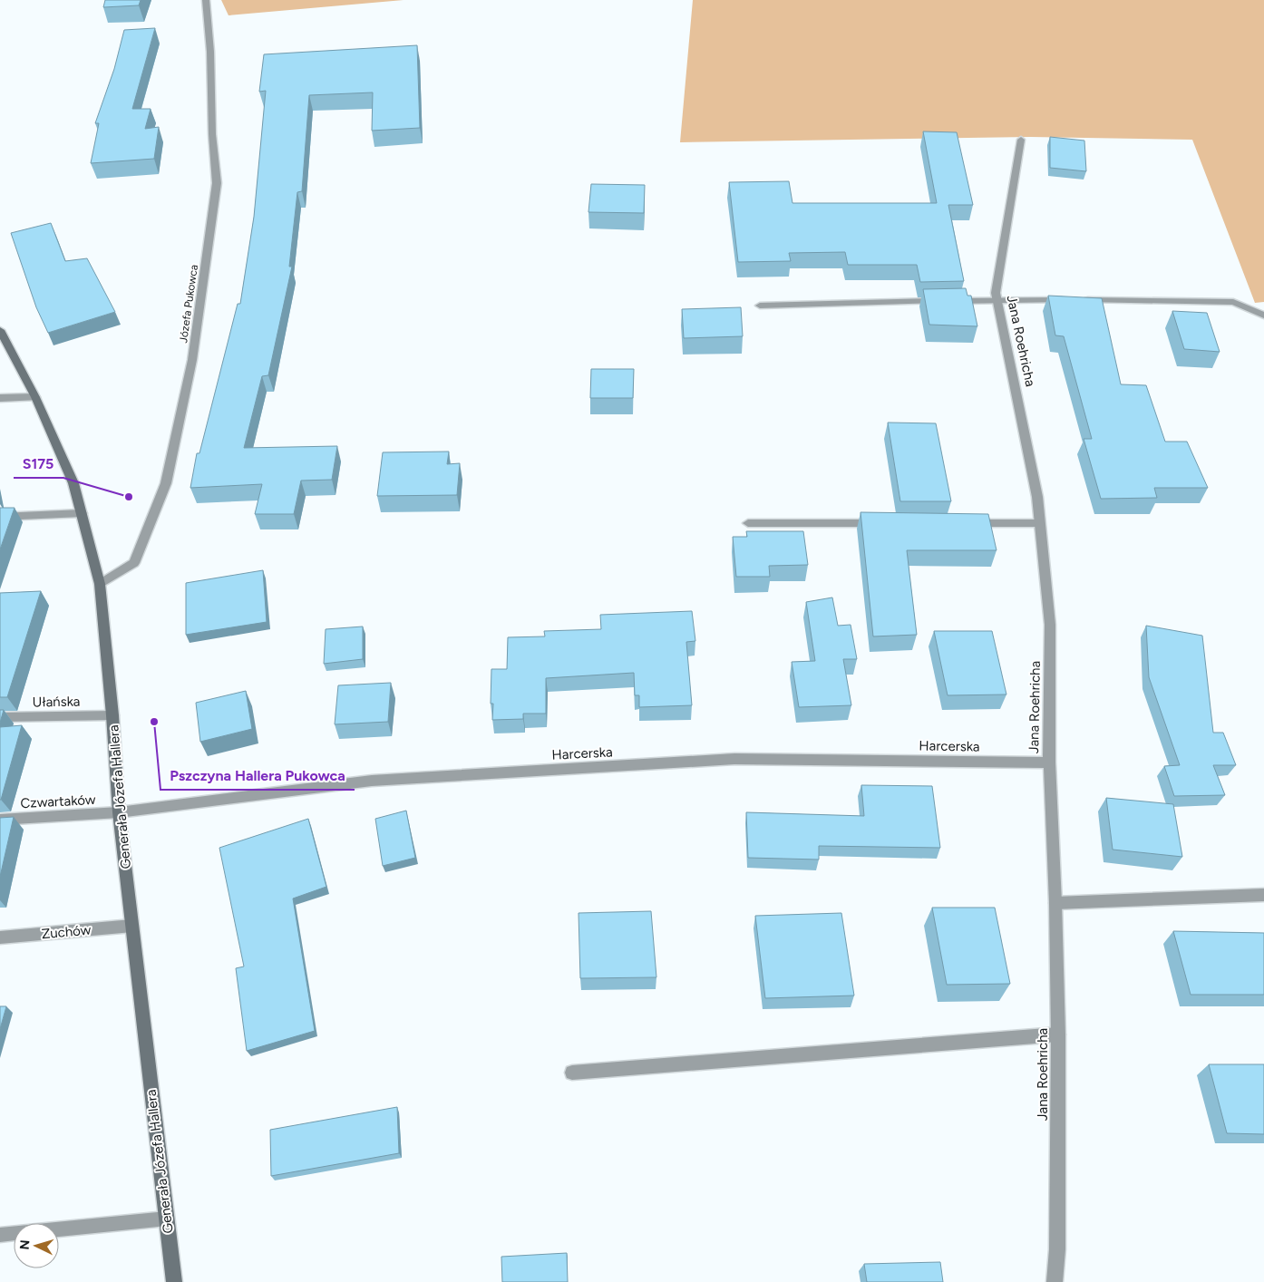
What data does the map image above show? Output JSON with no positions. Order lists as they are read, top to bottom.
{
  "streets": {
    "street": [
      "Józefa Pukowca",
      "Jana Roehricha",
      "Ułańska",
      "Harcerska",
      "Generała Józefa Hallera",
      "Czwartaków",
      "Zuchów"
    ]
  },
  "crossings": [
    ["Józefa Pukowca", "Generała Józefa Hallera"],
    ["Jana Roehricha", "Harcerska"],
    ["Ułańska", "Generała Józefa Hallera"],
    ["Harcerska", "Generała Józefa Hallera"],
    ["Harcerska", "Czwartaków"],
    ["Generała Józefa Hallera", "Czwartaków"],
    ["Generała Józefa Hallera", "Zuchów"]
  ],
  "places": ["S175", "Pszczyna Hallera Pukowca"],
  "north": "left"
}
